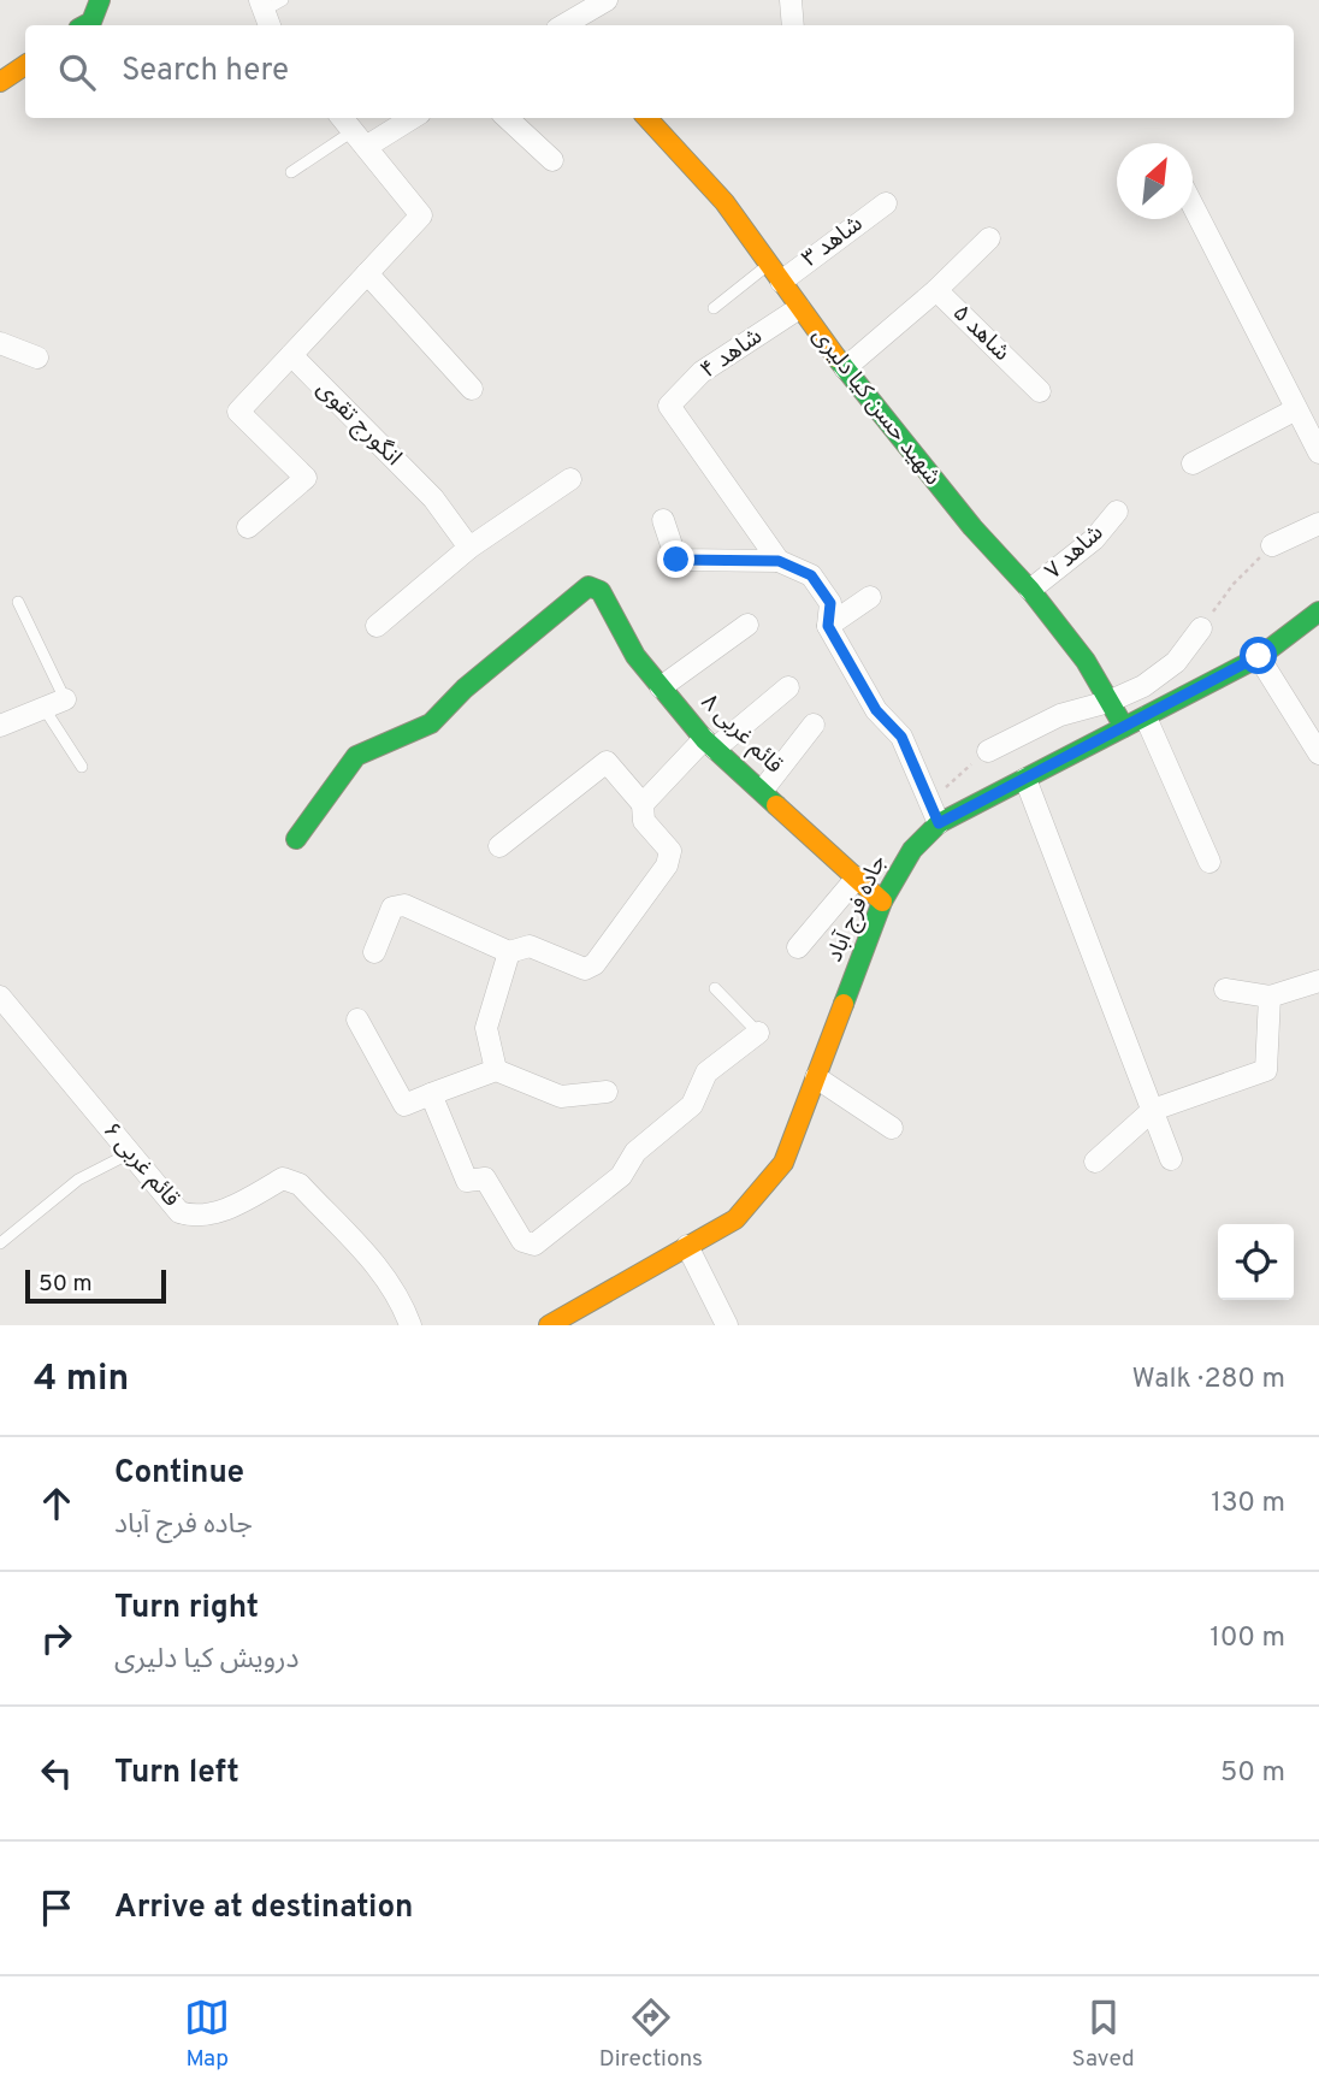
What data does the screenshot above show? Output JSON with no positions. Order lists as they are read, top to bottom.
{
  "streets": {
    "street": [
      "شاهد ۳",
      "شاهد ۵",
      "شاهد ۴",
      "شهید حسن کیا دلیری",
      "انگورج تقوی",
      "شاهد ۷",
      "قائم غربی ۸",
      "جاده فرج آباد",
      "قائم غربی ۶"
    ]
  },
  "crossings": [
    ["شاهد ۳", "شهید حسن کیا دلیری"],
    ["شاهد ۵", "شهید حسن کیا دلیری"],
    ["شاهد ۴", "شهید حسن کیا دلیری"],
    ["شهید حسن کیا دلیری", "شاهد ۷"],
    ["شهید حسن کیا دلیری", "جاده فرج آباد"],
    ["قائم غربی ۸", "جاده فرج آباد"]
  ],
  "scale_bar": "50 m",
  "north": "top right",
  "page": {
    "search": "Search here",
    "scale": "50 m",
    "heading": ["4 min", "Walk · 280 m"],
    "list": [
      ["Continue", "جاده فرج آباد", "130 m"],
      ["Turn right", "درویش کیا دلیری", "100 m"],
      ["Turn left", "50 m"],
      "Arrive at destination"
    ],
    "nav": ["Map", "Directions", "Saved"]
  }
}
